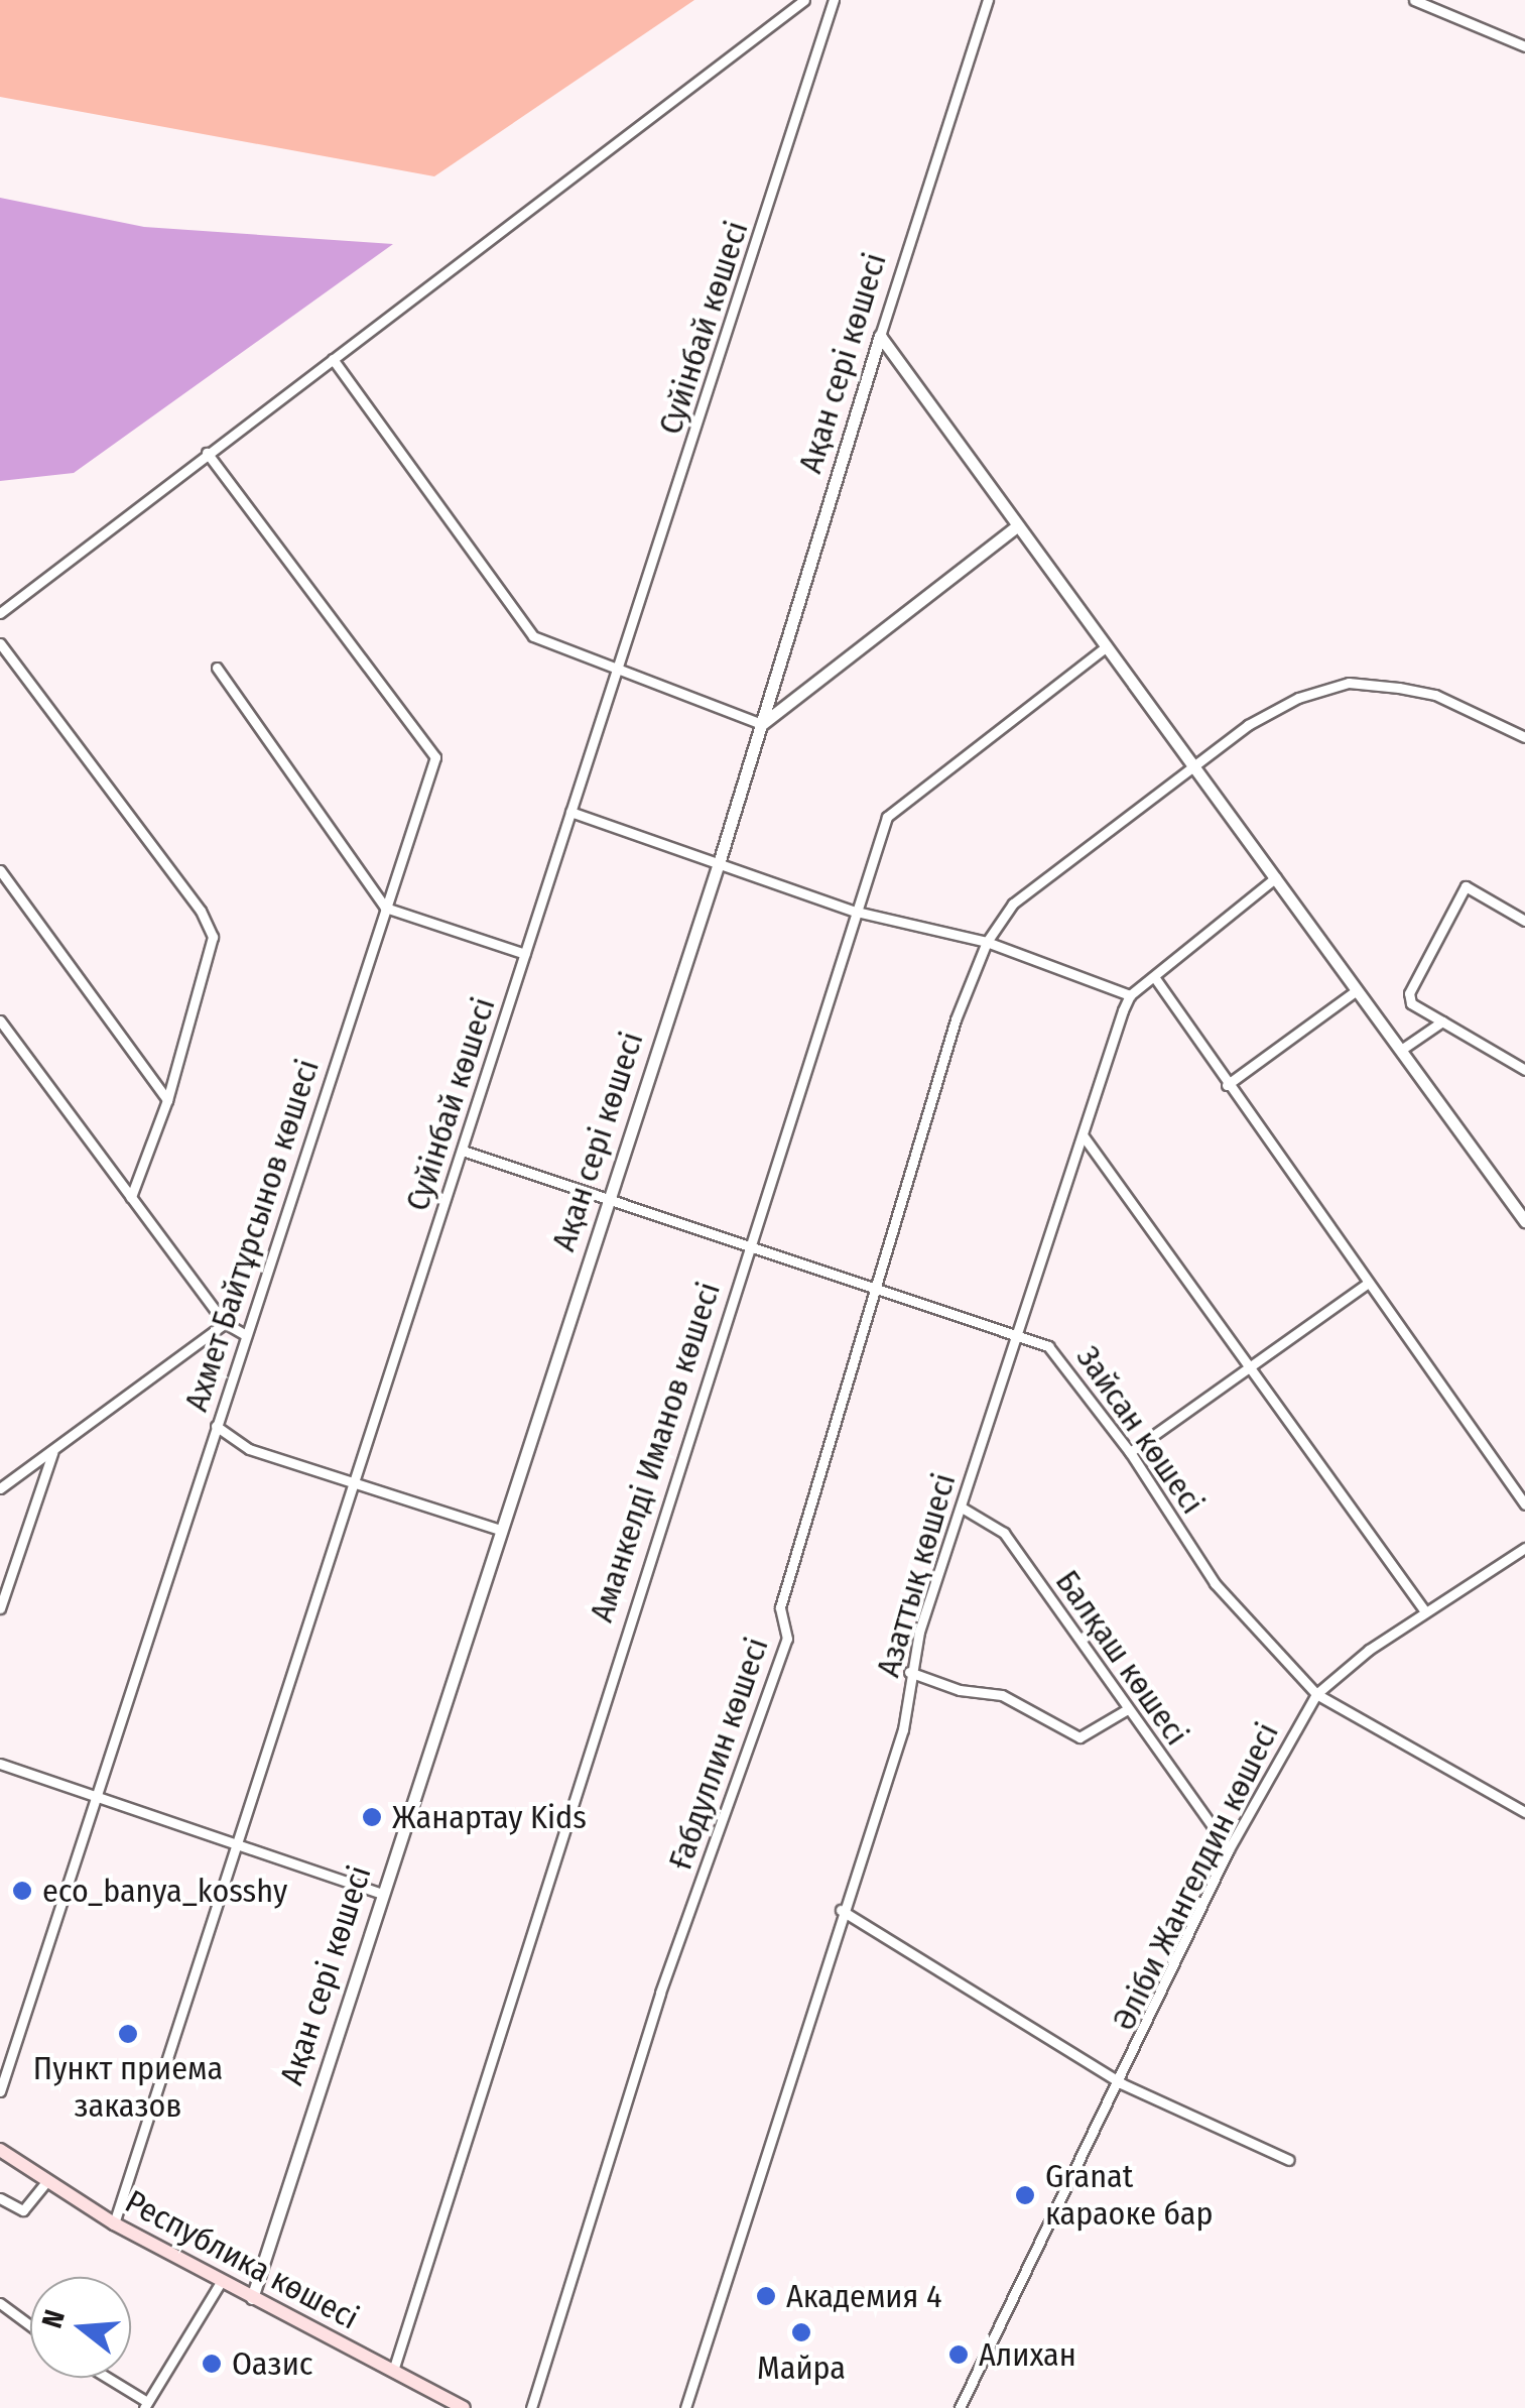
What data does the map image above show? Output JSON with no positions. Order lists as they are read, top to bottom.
{
  "streets": {
    "main road": ["Республика көшесі"],
    "street": [
      "Суйінбай көшесі",
      "Ақан сері көшесі",
      "Ахмет Байтұрсынов көшесі",
      "Зайсан көшесі",
      "Аманкелді Иманов көшесі",
      "Азаттық көшесі",
      "Балқаш көшесі",
      "Ғабдуллин көшесі",
      "Әліби Жангелдин көшесі"
    ]
  },
  "crossings": [
    ["Суйінбай көшесі", "Зайсан көшесі"],
    ["Суйінбай көшесі", "Республика көшесі"],
    ["Ақан сері көшесі", "Зайсан көшесі"],
    ["Ақан сері көшесі", "Республика көшесі"],
    ["Зайсан көшесі", "Аманкелді Иманов көшесі"],
    ["Зайсан көшесі", "Азаттық көшесі"],
    ["Зайсан көшесі", "Ғабдуллин көшесі"],
    ["Зайсан көшесі", "Әліби Жангелдин көшесі"],
    ["Аманкелді Иманов көшесі", "Республика көшесі"],
    ["Азаттық көшесі", "Балқаш көшесі"],
    ["Балқаш көшесі", "Әліби Жангелдин көшесі"]
  ],
  "places": [
    "Жанартау Kids",
    "eco_banya_kosshy",
    "Пункт приема заказов",
    "Granat караоке бар",
    "Академия 4",
    "Майра",
    "Алихан",
    "Оазис"
  ],
  "north": "left"
}
